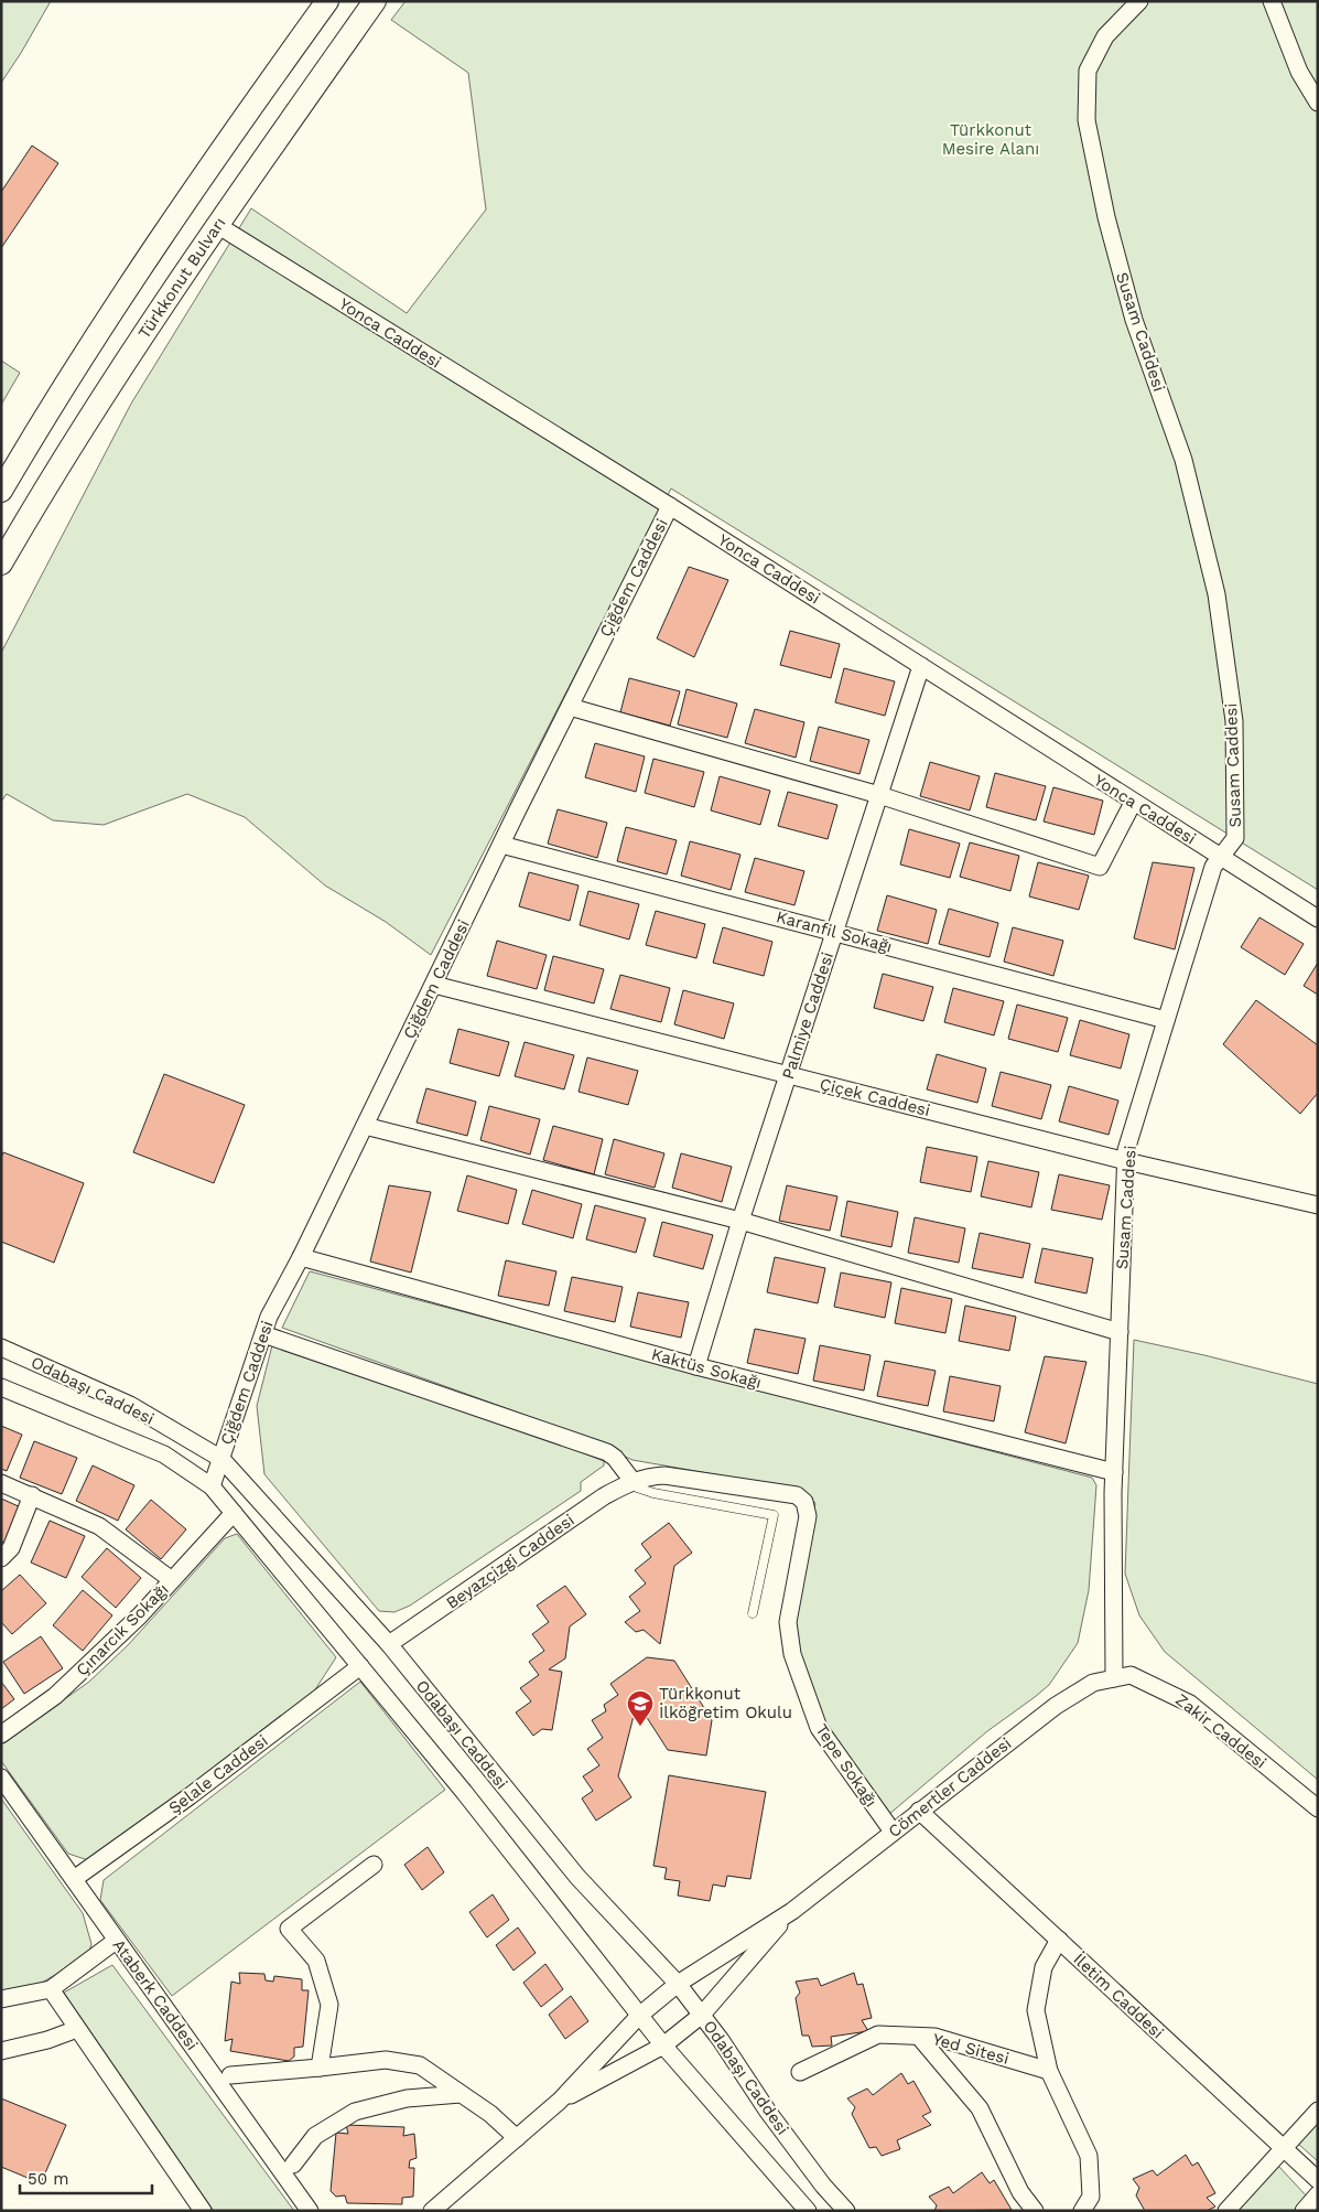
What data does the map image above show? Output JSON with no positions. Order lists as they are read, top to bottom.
{
  "streets": {
    "street": [
      "Türkkonut Bulvarı",
      "Susam Caddesi",
      "Yonca Caddesi",
      "Çiğdem Caddesi",
      "Karanfil Sokağı",
      "Palmiye Caddesi",
      "Çiçek Caddesi",
      "Kaktüs Sokağı",
      "Odabaşı Caddesi",
      "Beyazçizgi Caddesi",
      "Çınarcık Sokağı",
      "Zakir Caddesi",
      "Tepe Sokağı",
      "Şelale Caddesi",
      "Cömertler Caddesi",
      "Ataberk Caddesi",
      "İletim Caddesi",
      "Yed Sitesi"
    ]
  },
  "crossings": [
    ["Türkkonut Bulvarı", "Yonca Caddesi"],
    ["Susam Caddesi", "Yonca Caddesi"],
    ["Susam Caddesi", "Karanfil Sokağı"],
    ["Susam Caddesi", "Çiçek Caddesi"],
    ["Susam Caddesi", "Kaktüs Sokağı"],
    ["Susam Caddesi", "Zakir Caddesi"],
    ["Susam Caddesi", "Cömertler Caddesi"],
    ["Yonca Caddesi", "Çiğdem Caddesi"],
    ["Yonca Caddesi", "Palmiye Caddesi"],
    ["Çiğdem Caddesi", "Karanfil Sokağı"],
    ["Çiğdem Caddesi", "Çiçek Caddesi"],
    ["Çiğdem Caddesi", "Kaktüs Sokağı"],
    ["Çiğdem Caddesi", "Odabaşı Caddesi"],
    ["Karanfil Sokağı", "Palmiye Caddesi"],
    ["Palmiye Caddesi", "Çiçek Caddesi"],
    ["Palmiye Caddesi", "Kaktüs Sokağı"],
    ["Odabaşı Caddesi", "Beyazçizgi Caddesi"],
    ["Odabaşı Caddesi", "Çınarcık Sokağı"],
    ["Odabaşı Caddesi", "Şelale Caddesi"],
    ["Odabaşı Caddesi", "Cömertler Caddesi"],
    ["Beyazçizgi Caddesi", "Tepe Sokağı"],
    ["Zakir Caddesi", "Cömertler Caddesi"],
    ["Tepe Sokağı", "Cömertler Caddesi"],
    ["Şelale Caddesi", "Ataberk Caddesi"],
    ["Cömertler Caddesi", "İletim Caddesi"]
  ],
  "parks": ["Türkkonut Mesire Alanı"],
  "places": {
    "school or university": ["Türkkonut İlköğretim Okulu"]
  },
  "scale_bar": "50 m"
}
